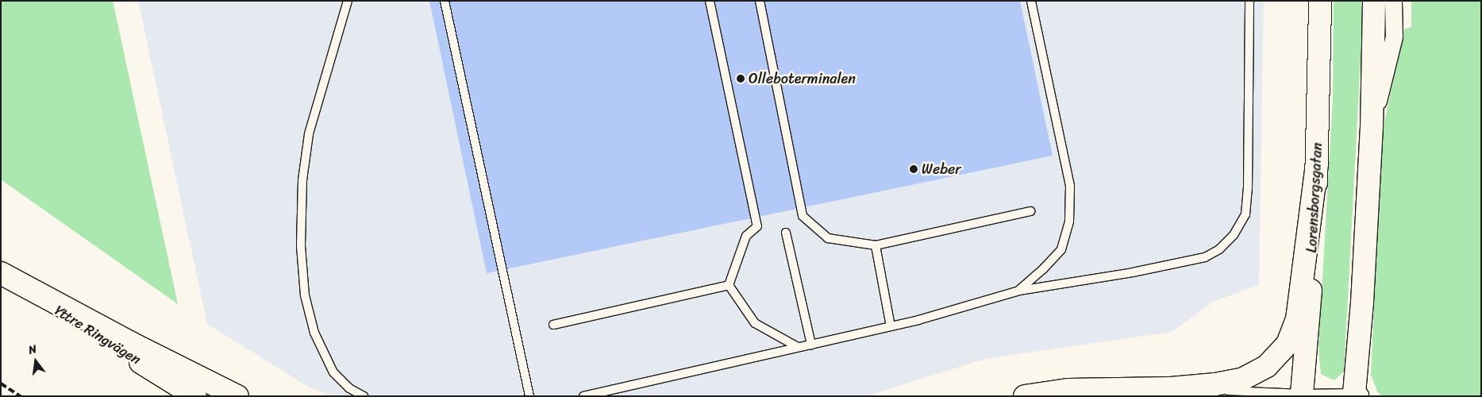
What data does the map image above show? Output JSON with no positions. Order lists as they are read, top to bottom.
{
  "streets": {
    "main road": ["Lorensborgsgatan", "Yttre Ringvägen"]
  },
  "places": ["Olleboterminalen", "Weber"],
  "north": "top"
}
